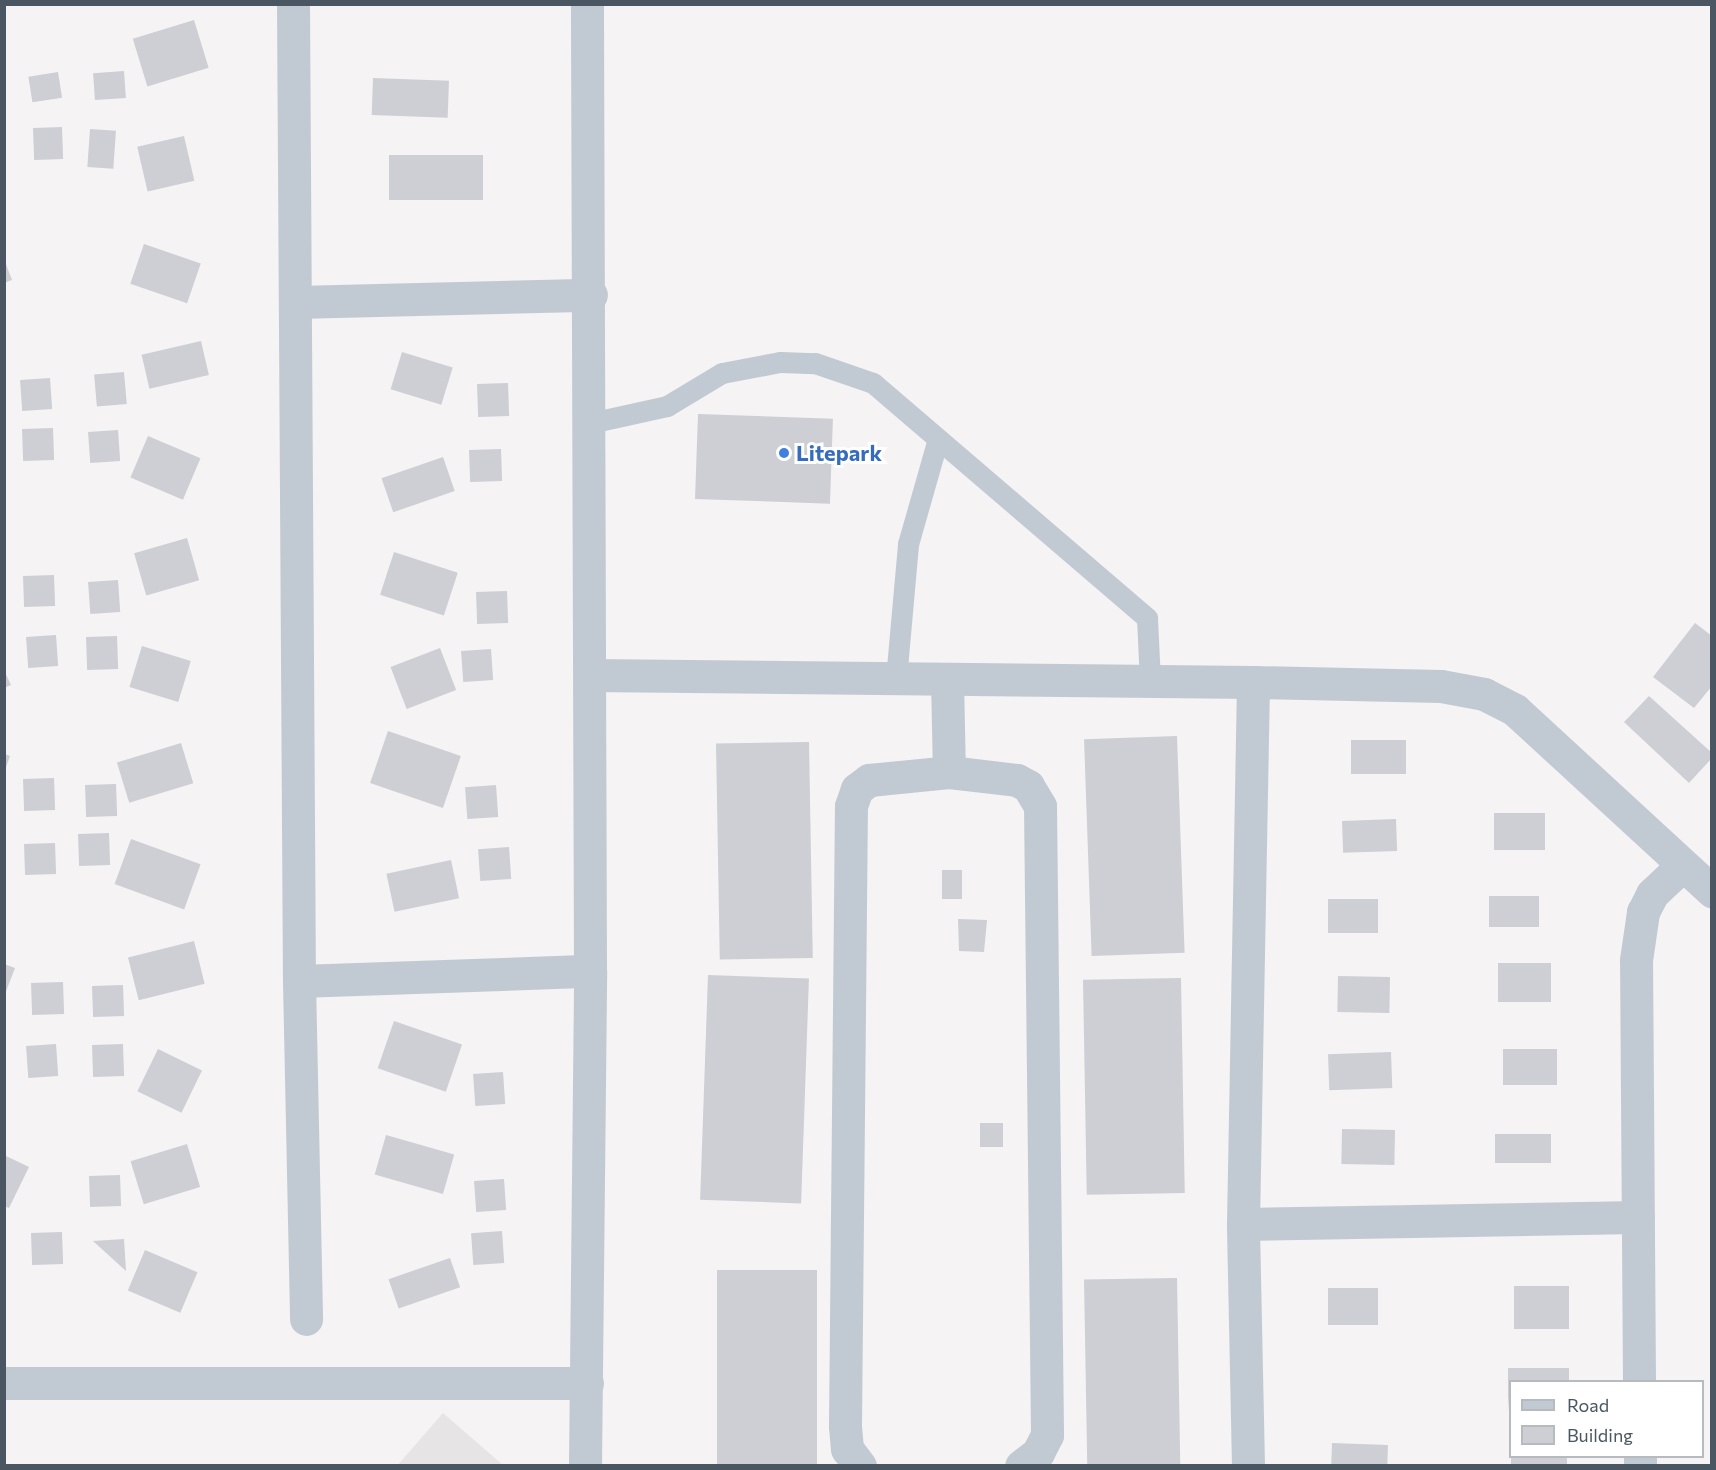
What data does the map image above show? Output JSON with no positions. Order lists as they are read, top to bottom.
{
  "places": ["Litepark"],
  "legend": ["Road", "Building"]
}
